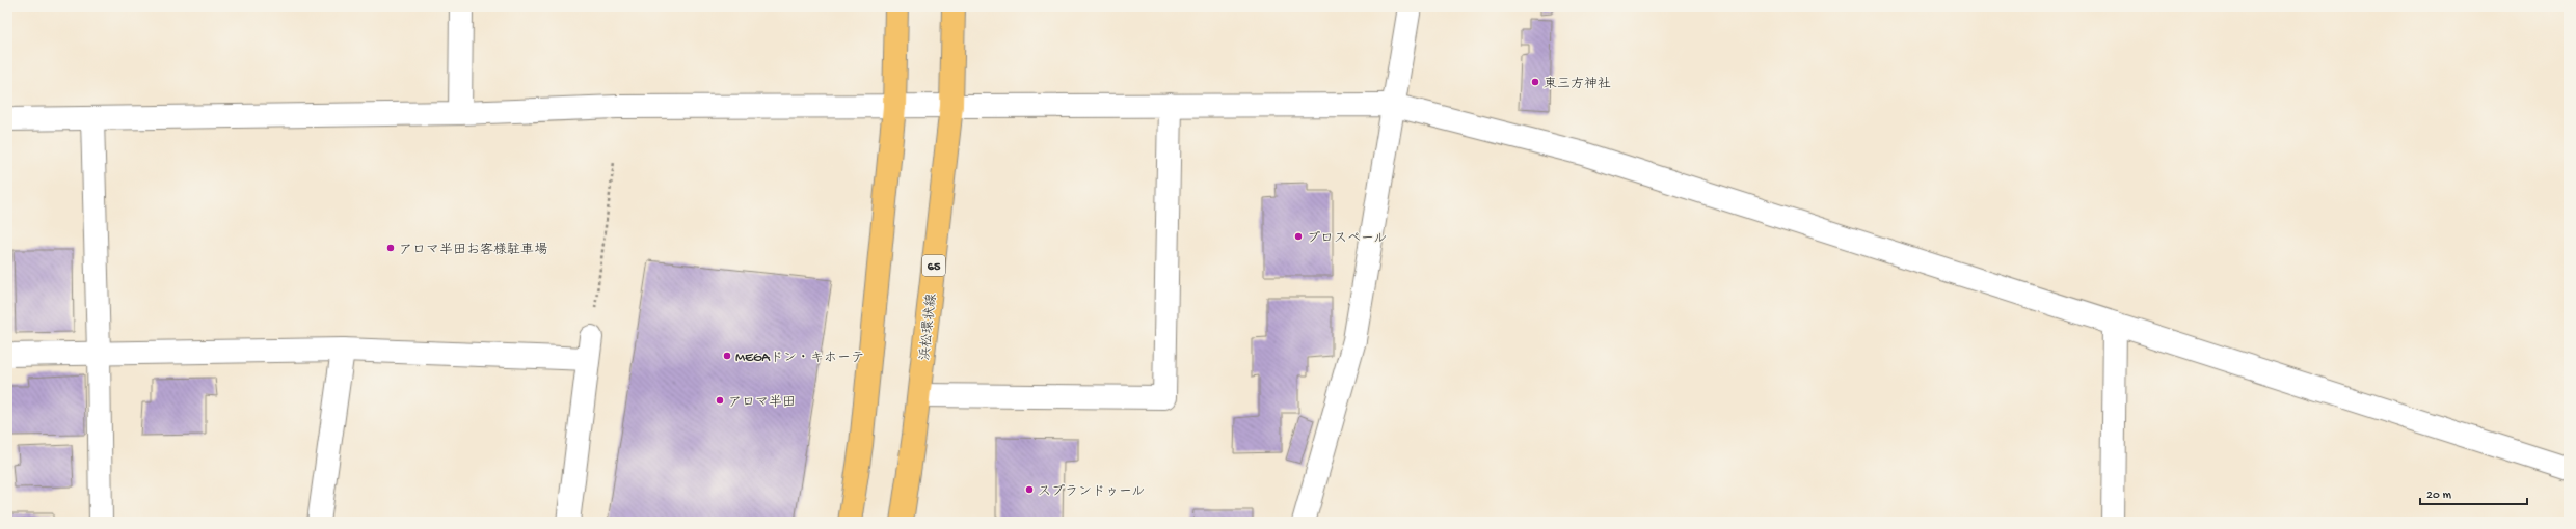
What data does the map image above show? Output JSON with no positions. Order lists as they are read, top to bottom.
{
  "streets": {
    "main road": ["65", "浜松環状線"]
  },
  "places": [
    "東三方神社",
    "プロスペール",
    "アロマ半田お客様駐車場",
    "MEGAドン・キホーテ",
    "アロマ半田",
    "スプランドゥール"
  ],
  "scale_bar": "20 m"
}
